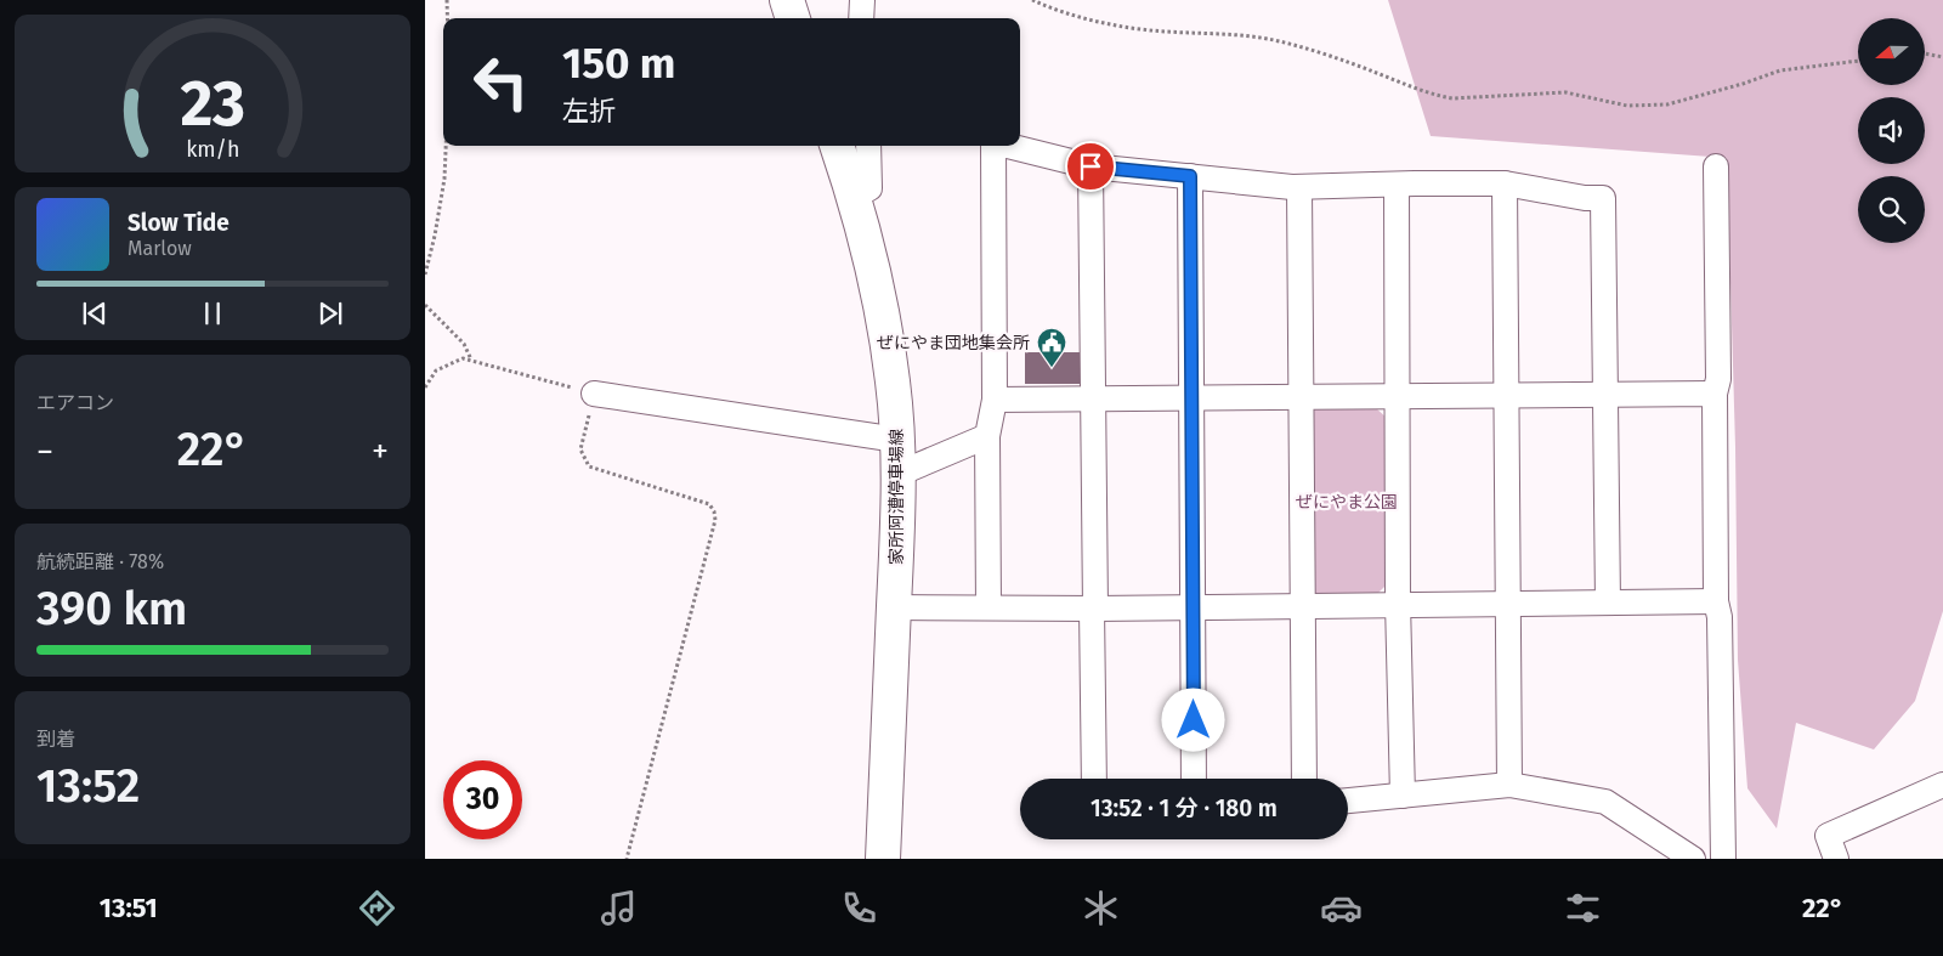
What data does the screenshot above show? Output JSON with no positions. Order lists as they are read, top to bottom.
{
  "streets": {
    "main road": ["家所阿漕停車場線"]
  },
  "parks": ["ぜにやま公園"],
  "places": {
    "public building": ["ぜにやま団地集会所"]
  },
  "north": "left",
  "page": {
    "turn": ["150 m", "左折"],
    "song": ["Slow Tide", "Marlow"],
    "tile": [
      "エアコン",
      ["航続距離 · 78%", "390 km"],
      ["到着", "13:52"]
    ],
    "heat": ["−", "22°", "+"],
    "limit": "30",
    "trip": "13:52 · 1 分 · 180 m",
    "tabs": ["13:51", "22°"],
    "gauge": ["23", "km/h"]
  }
}
